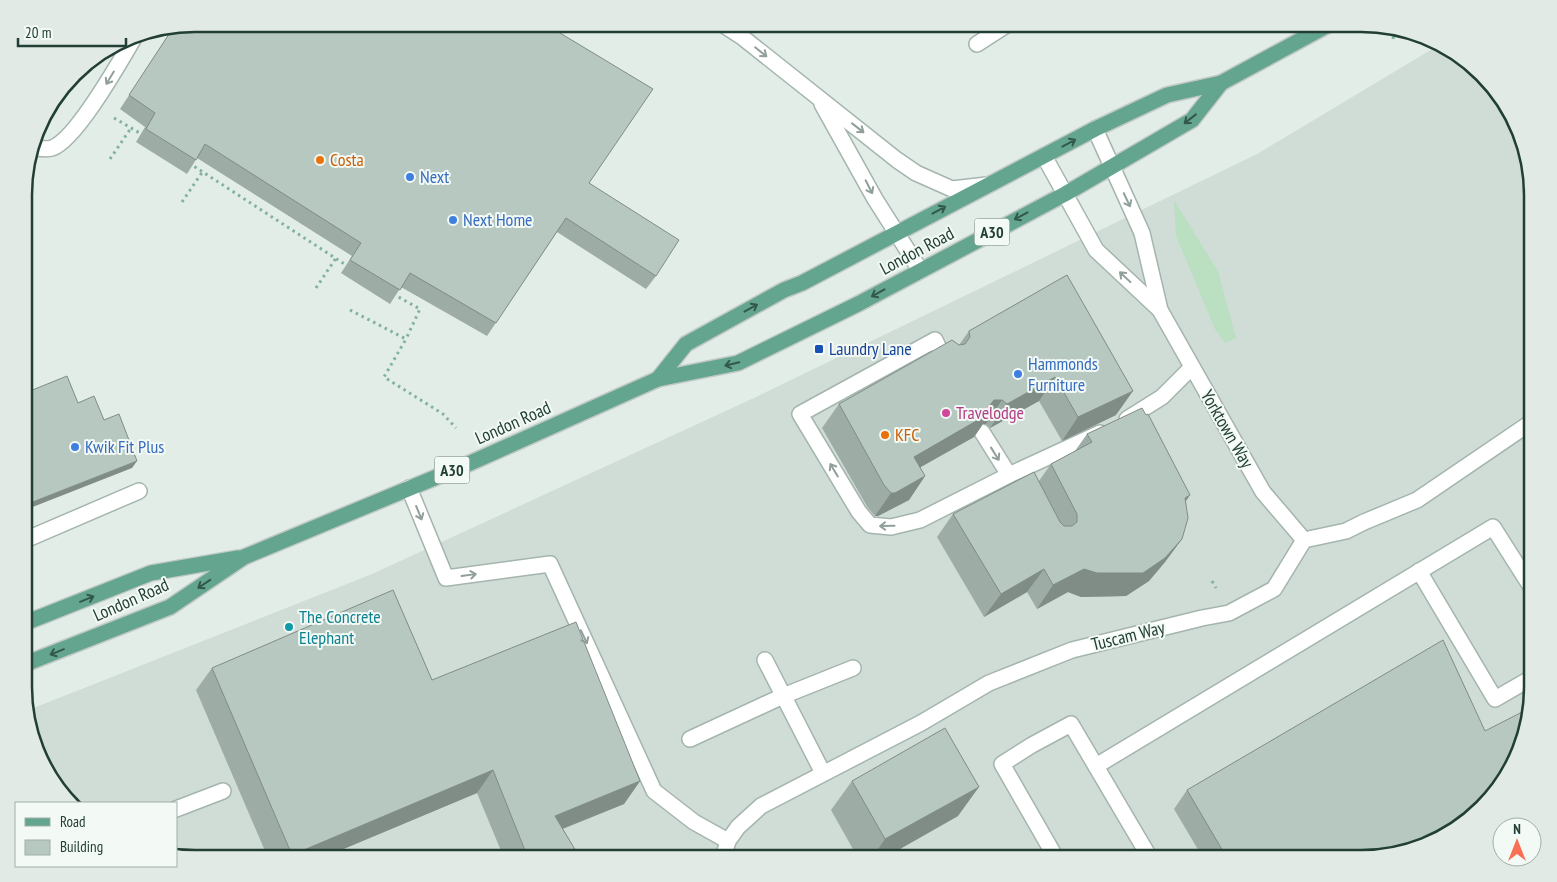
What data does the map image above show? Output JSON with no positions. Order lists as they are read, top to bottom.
{
  "streets": {
    "main road": ["A30", "London Road"],
    "street": ["Yorktown Way", "Tuscam Way"]
  },
  "crossings": [
    ["London Road", "Yorktown Way"],
    ["Yorktown Way", "Tuscam Way"]
  ],
  "places": {
    "other": [
      "Costa",
      "Next",
      "Next Home",
      "Hammonds Furniture",
      "Travelodge",
      "KFC",
      "Kwik Fit Plus",
      "The Concrete Elephant"
    ],
    "transit": ["Laundry Lane"]
  },
  "legend": ["Road", "Building"],
  "scale_bar": "20 m",
  "north": "top"
}
